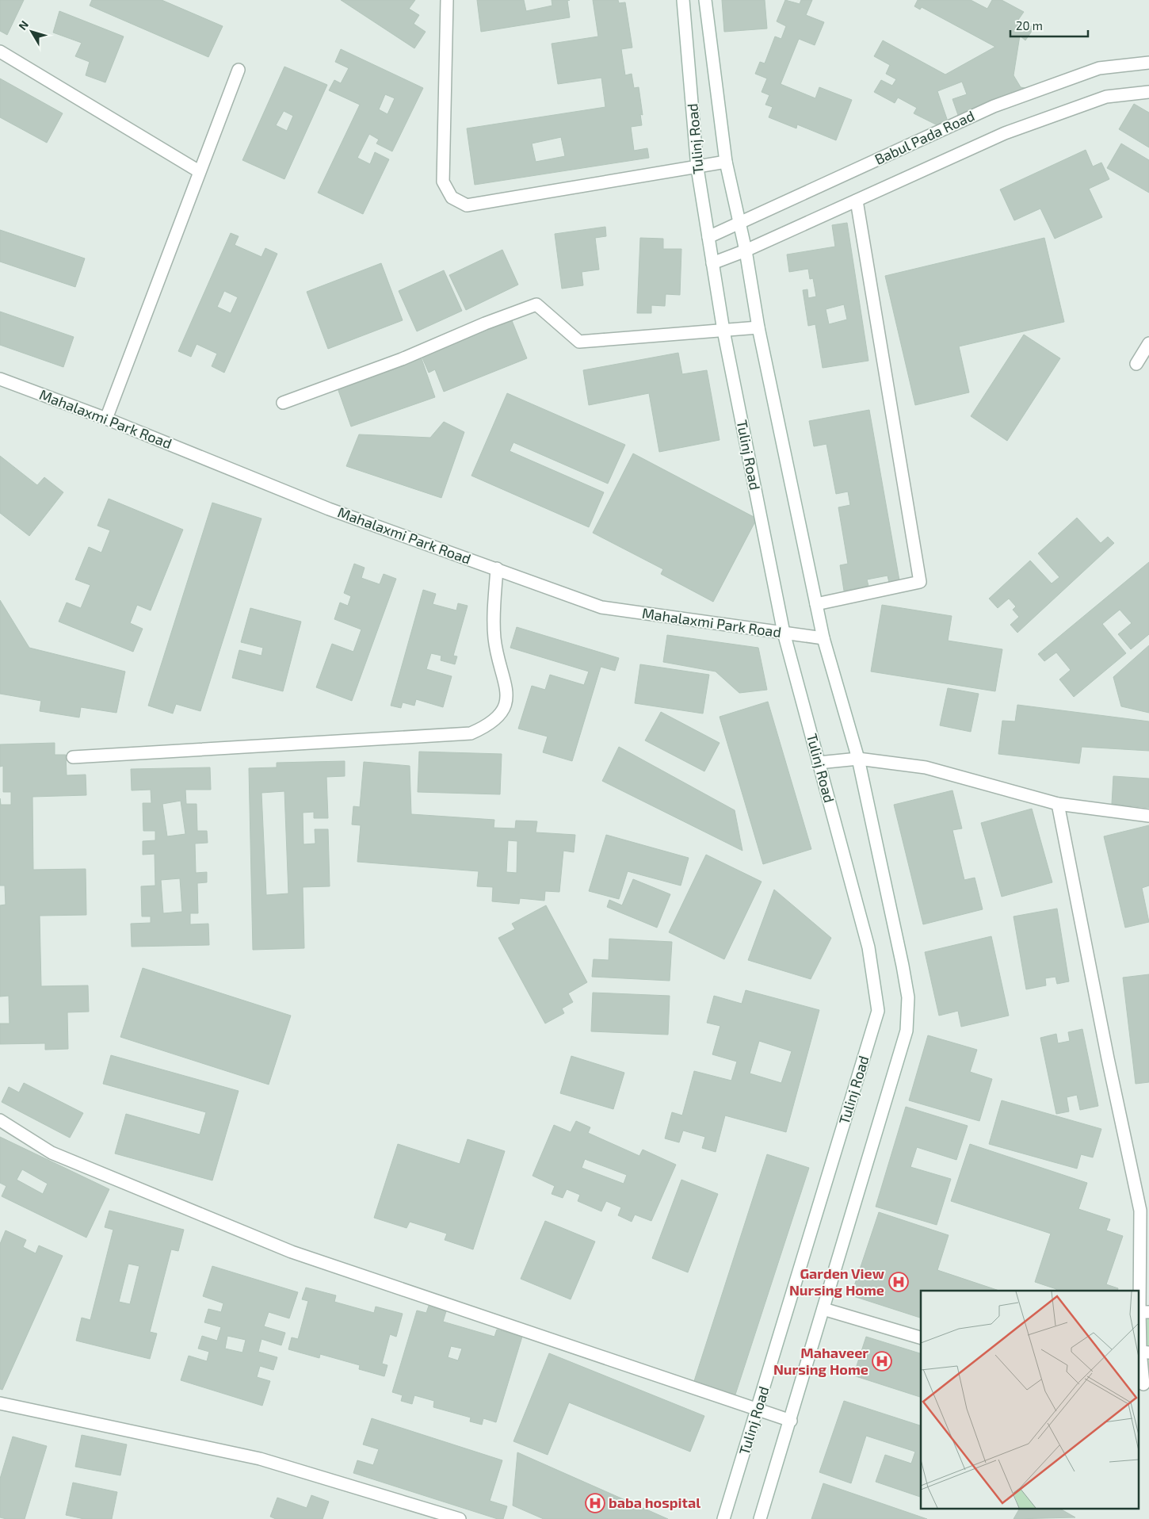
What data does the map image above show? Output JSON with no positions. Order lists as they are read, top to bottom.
{
  "streets": {
    "street": ["Babul Pada Road", "Tulinj Road", "Mahalaxmi Park Road"]
  },
  "crossings": [
    ["Babul Pada Road", "Tulinj Road"],
    ["Tulinj Road", "Mahalaxmi Park Road"]
  ],
  "places": {
    "hospital": ["Garden View Nursing Home", "Mahaveer Nursing Home", "baba hospital"]
  },
  "scale_bar": "20 m",
  "north": "top left"
}
